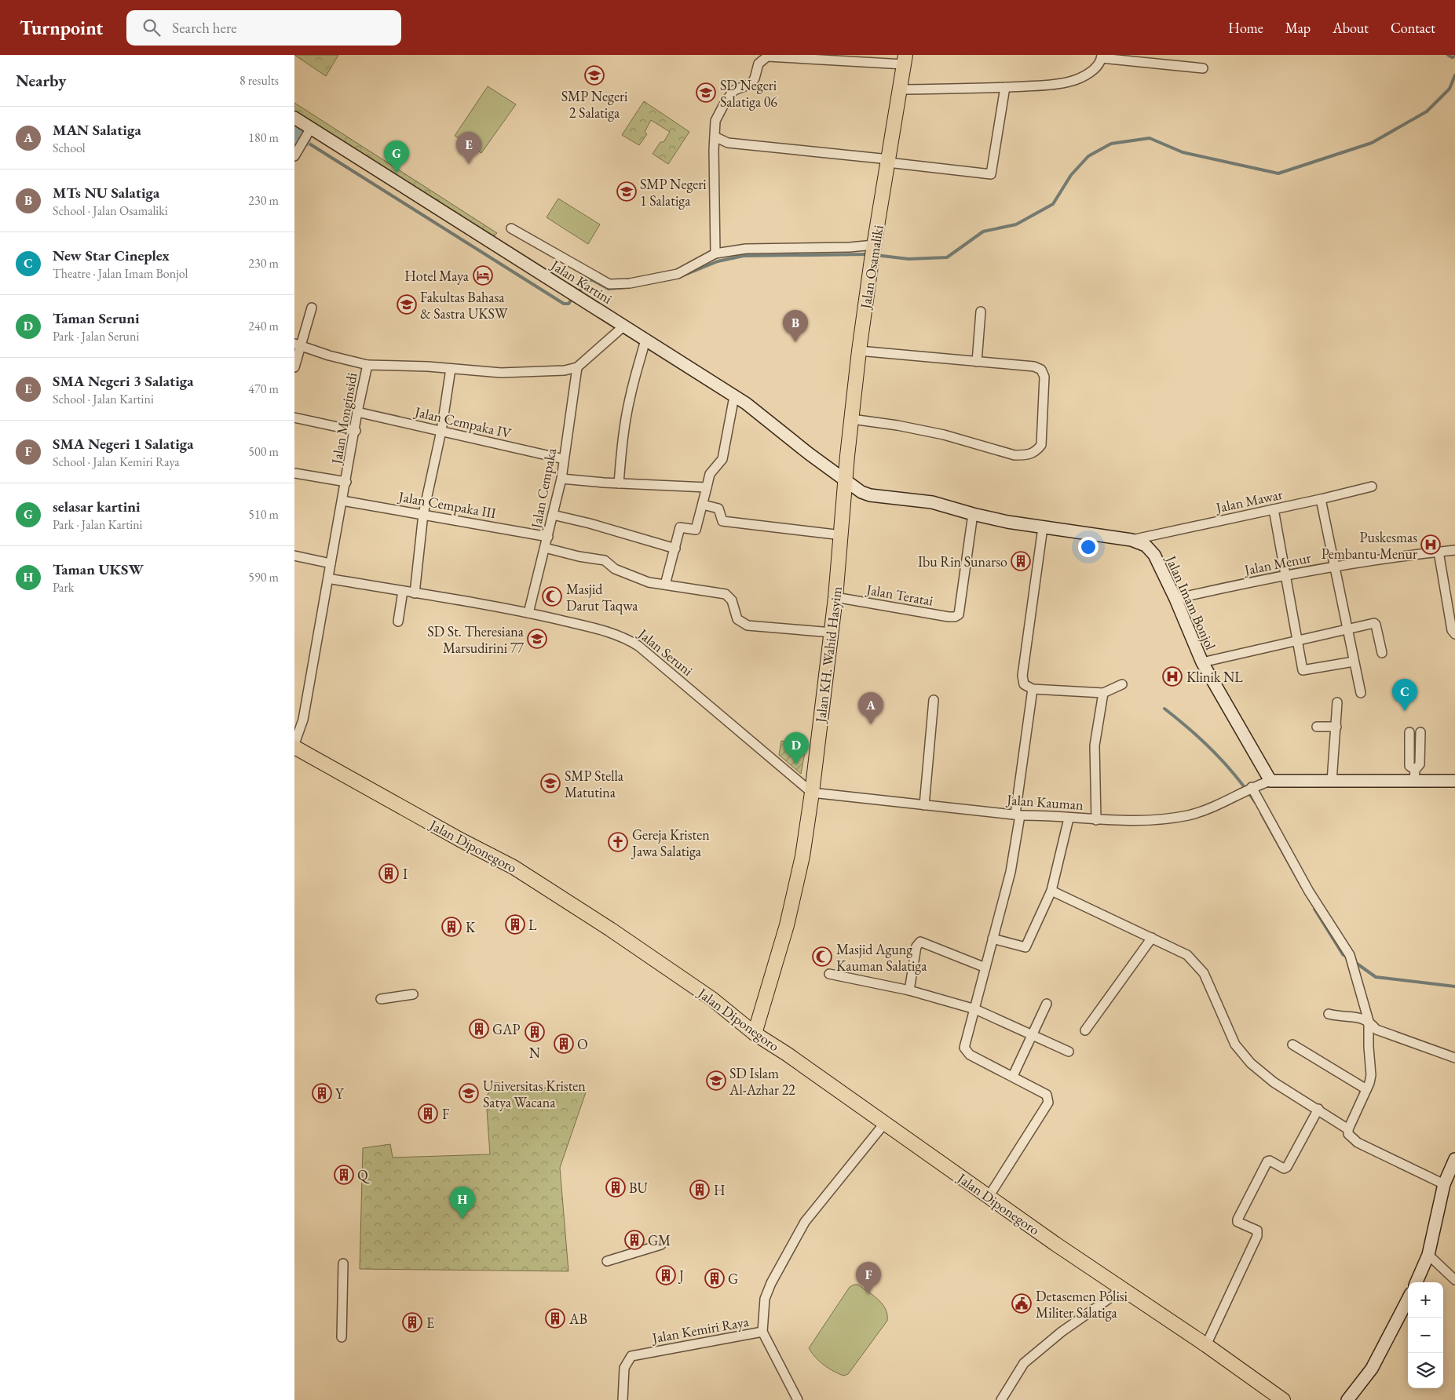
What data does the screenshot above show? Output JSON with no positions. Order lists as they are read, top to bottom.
{
  "streets": {
    "main road": [
      "Jalan Osamaliki",
      "Jalan Kartini",
      "Jalan Imam Bonjol",
      "Jalan KH. Wahid Hasyim",
      "Jalan Diponegoro"
    ],
    "street": [
      "Jalan Monginsidi",
      "Jalan Cempaka IV",
      "Jalan Cempaka",
      "Jalan Mawar",
      "Jalan Cempaka III",
      "Jalan Menur",
      "Jalan Teratai",
      "Jalan Seruni",
      "Jalan Kauman",
      "Jalan Kemiri Raya"
    ]
  },
  "crossings": [
    ["Jalan Osamaliki", "Jalan Kartini"],
    ["Jalan Osamaliki", "Jalan Imam Bonjol"],
    ["Jalan Osamaliki", "Jalan KH. Wahid Hasyim"],
    ["Jalan Kartini", "Jalan Imam Bonjol"],
    ["Jalan Kartini", "Jalan KH. Wahid Hasyim"],
    ["Jalan Monginsidi", "Jalan Cempaka IV"],
    ["Jalan Monginsidi", "Jalan Cempaka"],
    ["Jalan Monginsidi", "Jalan Cempaka III"],
    ["Jalan Monginsidi", "Jalan Seruni"],
    ["Jalan Cempaka IV", "Jalan Cempaka"],
    ["Jalan Cempaka", "Jalan Cempaka III"],
    ["Jalan Cempaka", "Jalan Seruni"],
    ["Jalan Mawar", "Jalan Imam Bonjol"],
    ["Jalan Menur", "Jalan Imam Bonjol"],
    ["Jalan Teratai", "Jalan Imam Bonjol"],
    ["Jalan Teratai", "Jalan KH. Wahid Hasyim"],
    ["Jalan Imam Bonjol", "Jalan KH. Wahid Hasyim"],
    ["Jalan Imam Bonjol", "Jalan Kauman"],
    ["Jalan Seruni", "Jalan KH. Wahid Hasyim"],
    ["Jalan Seruni", "Jalan Kauman"],
    ["Jalan KH. Wahid Hasyim", "Jalan Kauman"],
    ["Jalan KH. Wahid Hasyim", "Jalan Diponegoro"],
    ["Jalan Diponegoro", "Jalan Kemiri Raya"]
  ],
  "places": {
    "school or university": [
      "SMP Negeri 2 Salatiga",
      "SD Negeri Salatiga 06",
      "SMP Negeri 1 Salatiga",
      "Fakultas Bahasa & Sastra UKSW",
      "SD St. Theresiana Marsudirini 77",
      "SMP Stella Matutina",
      "SD Islam Al-Azhar 22",
      "Universitas Kristen Satya Wacana"
    ],
    "hotel": ["Hotel Maya"],
    "hospital": ["Puskesmas Pembantu Menur", "Klinik NL"],
    "building": [
      "Ibu Rin Sunarso",
      "I",
      "L",
      "K",
      "GAP",
      "N",
      "O",
      "Y",
      "F",
      "Q",
      "BU",
      "H",
      "GM",
      "J",
      "G",
      "AB",
      "E"
    ],
    "mosque": ["Masjid Darut Taqwa", "Masjid Agung Kauman Salatiga"],
    "church": ["Gereja Kristen Jawa Salatiga"],
    "public building": ["Detasemen Polisi Militer Salatiga"]
  },
  "page": {
    "header": "Turnpoint",
    "search": "Search here",
    "nav": [
      "Home",
      "Map",
      "About",
      "Contact"
    ],
    "heading": ["Nearby", "8 results"],
    "list": [
      {
        "mark": "A",
        "name": "MAN Salatiga",
        "note": "School",
        "value": "180 m"
      },
      {
        "mark": "B",
        "name": "MTs NU Salatiga",
        "note": "School · Jalan Osamaliki",
        "value": "230 m"
      },
      {
        "mark": "C",
        "name": "New Star Cineplex",
        "note": "Theatre · Jalan Imam Bonjol",
        "value": "230 m"
      },
      {
        "mark": "D",
        "name": "Taman Seruni",
        "note": "Park · Jalan Seruni",
        "value": "240 m"
      },
      {
        "mark": "E",
        "name": "SMA Negeri 3 Salatiga",
        "note": "School · Jalan Kartini",
        "value": "470 m"
      },
      {
        "mark": "F",
        "name": "SMA Negeri 1 Salatiga",
        "note": "School · Jalan Kemiri Raya",
        "value": "500 m"
      },
      {
        "mark": "G",
        "name": "selasar kartini",
        "note": "Park · Jalan Kartini",
        "value": "510 m"
      },
      {
        "mark": "H",
        "name": "Taman UKSW",
        "note": "Park",
        "value": "590 m"
      }
    ],
    "pins": [
      "E",
      "G",
      "B",
      "C",
      "A",
      "D",
      "H",
      "F"
    ],
    "map_buttons": ["+", "−"]
  }
}
